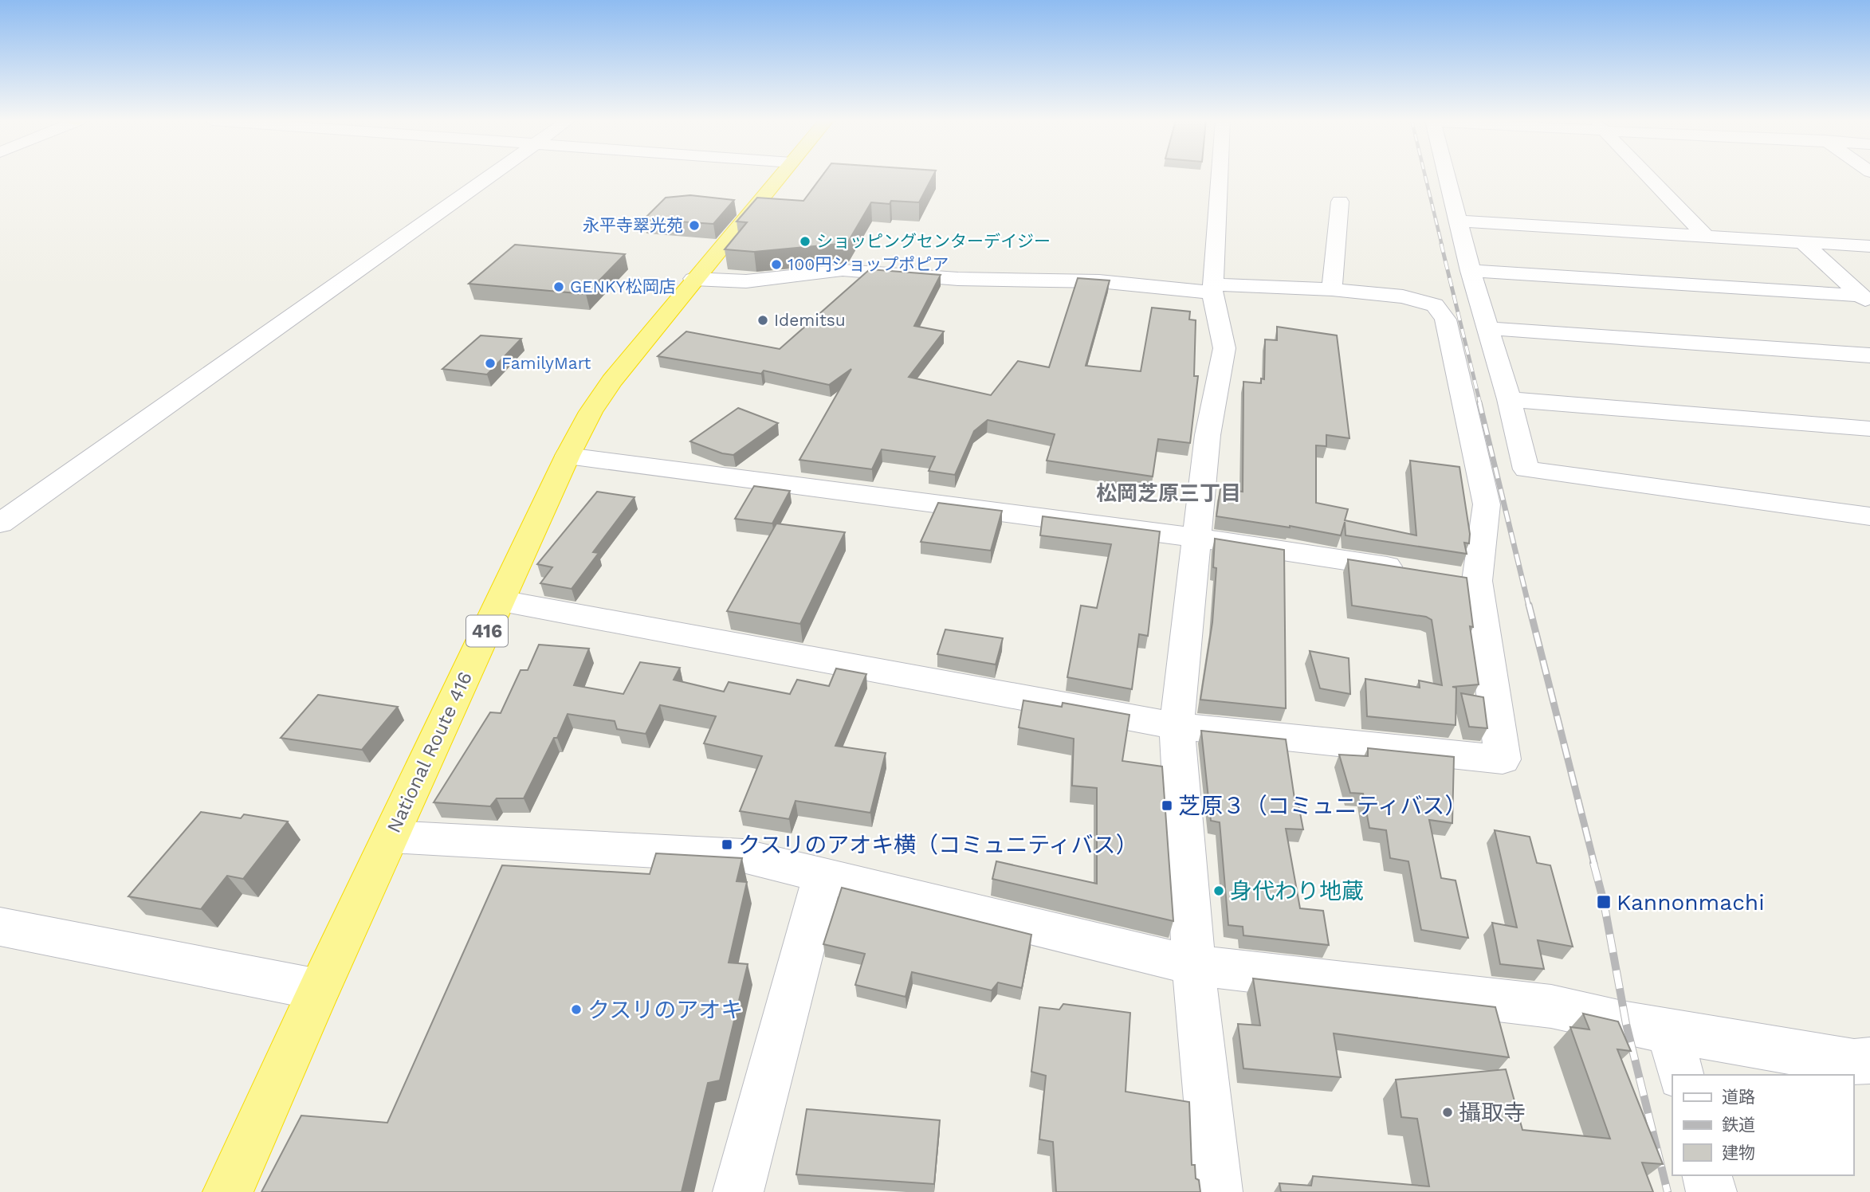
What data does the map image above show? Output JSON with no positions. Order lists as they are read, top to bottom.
{
  "streets": {
    "highway": ["416", "National Route 416"]
  },
  "districts": ["松岡芝原三丁目"],
  "places": {
    "other": [
      "永平寺翠光苑",
      "ショッピングセンターデイジー",
      "100円ショップポピア",
      "GENKY松岡店",
      "Idemitsu",
      "FamilyMart",
      "身代わり地蔵",
      "クスリのアオキ",
      "攝取寺"
    ],
    "transit": ["芝原３（コミュニティバス）", "クスリのアオキ横（コミュニティバス）", "Kannonmachi"]
  },
  "legend": ["道路", "鉄道", "建物"]
}
